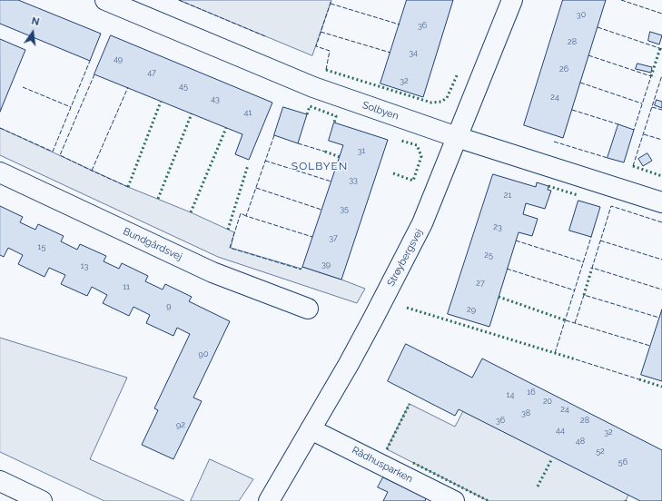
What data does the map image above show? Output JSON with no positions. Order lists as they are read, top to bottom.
{
  "streets": {
    "street": [
      "Solbyen",
      "Bundgårdsvej",
      "Strøybergsvej",
      "Rådhusparken"
    ]
  },
  "crossings": [
    ["Solbyen", "Strøybergsvej"],
    ["Strøybergsvej", "Rådhusparken"]
  ],
  "districts": ["SOLBYEN"],
  "house_numbers": [
    "30",
    "36",
    "28",
    "34",
    "49",
    "26",
    "47",
    "32",
    "45",
    "24",
    "43",
    "41",
    "31",
    "33",
    "21",
    "35",
    "23",
    "37",
    "15",
    "25",
    "39",
    "13",
    "27",
    "11",
    "9",
    "29",
    "90",
    "16",
    "14",
    "20",
    "24",
    "38",
    "36",
    "28",
    "92",
    "44",
    "32",
    "48",
    "52",
    "56"
  ],
  "north": "top"
}
